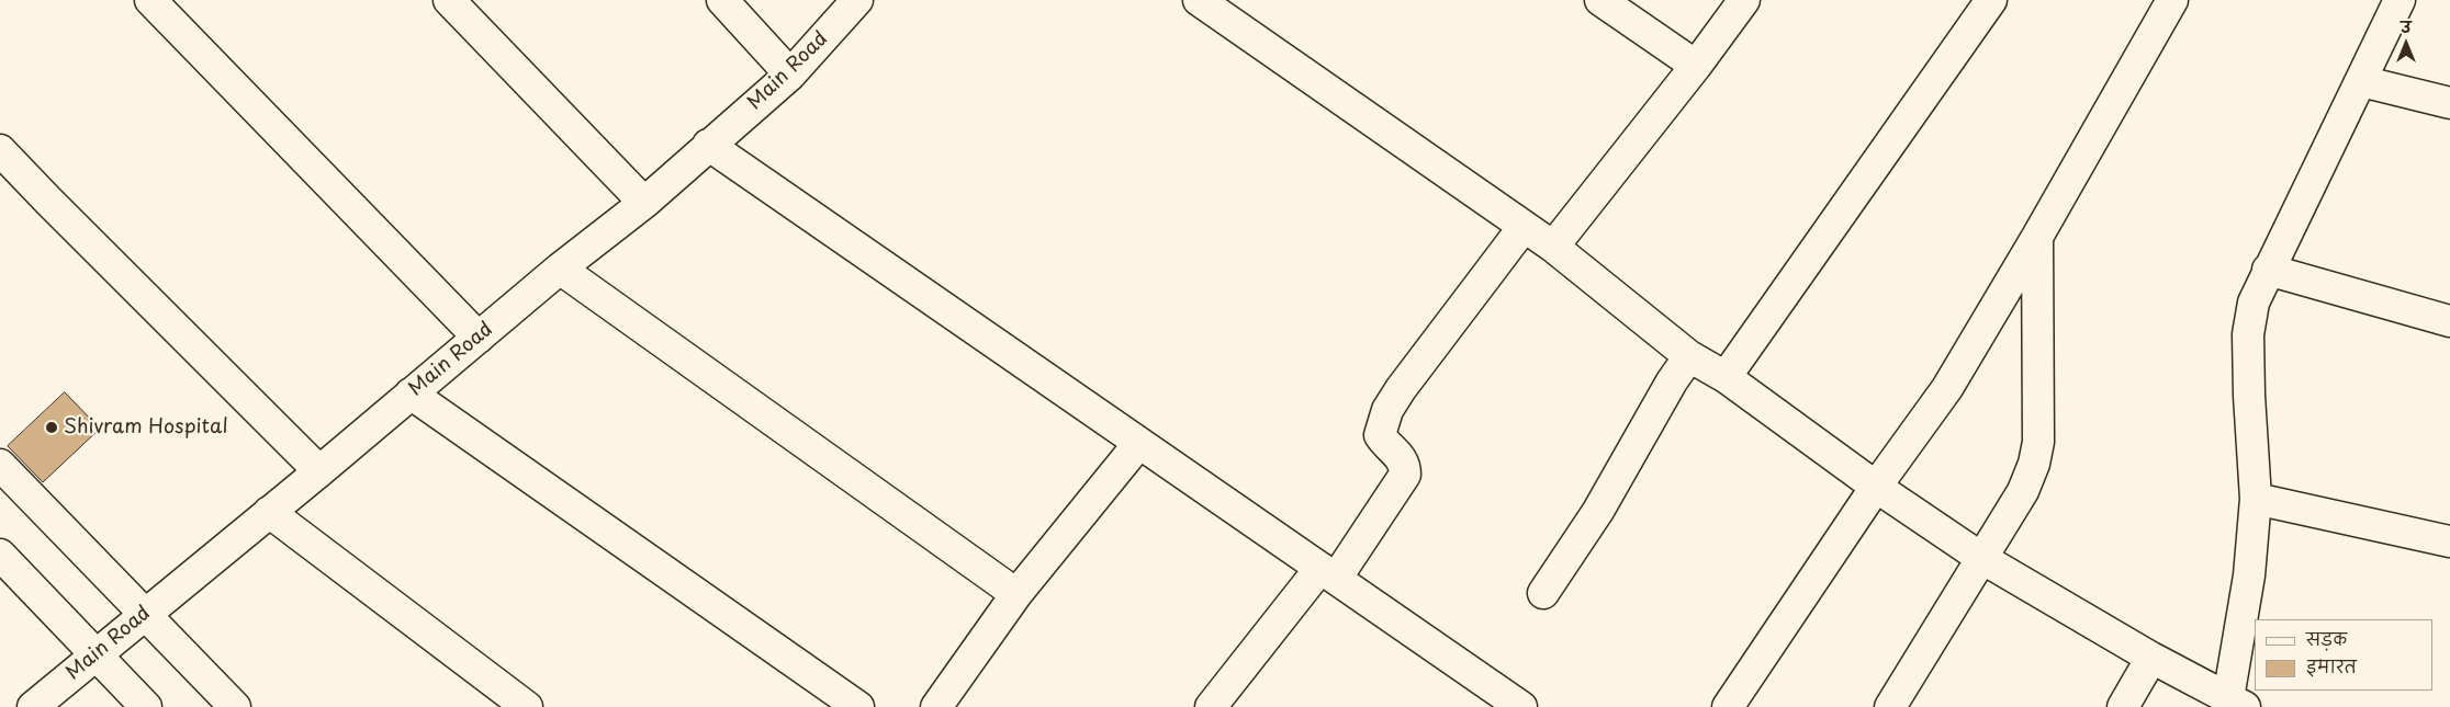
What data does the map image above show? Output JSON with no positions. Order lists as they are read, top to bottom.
{
  "streets": {
    "street": ["Main Road"]
  },
  "places": ["Shivram Hospital"],
  "legend": ["सड़क", "इमारत"],
  "north": "top"
}
